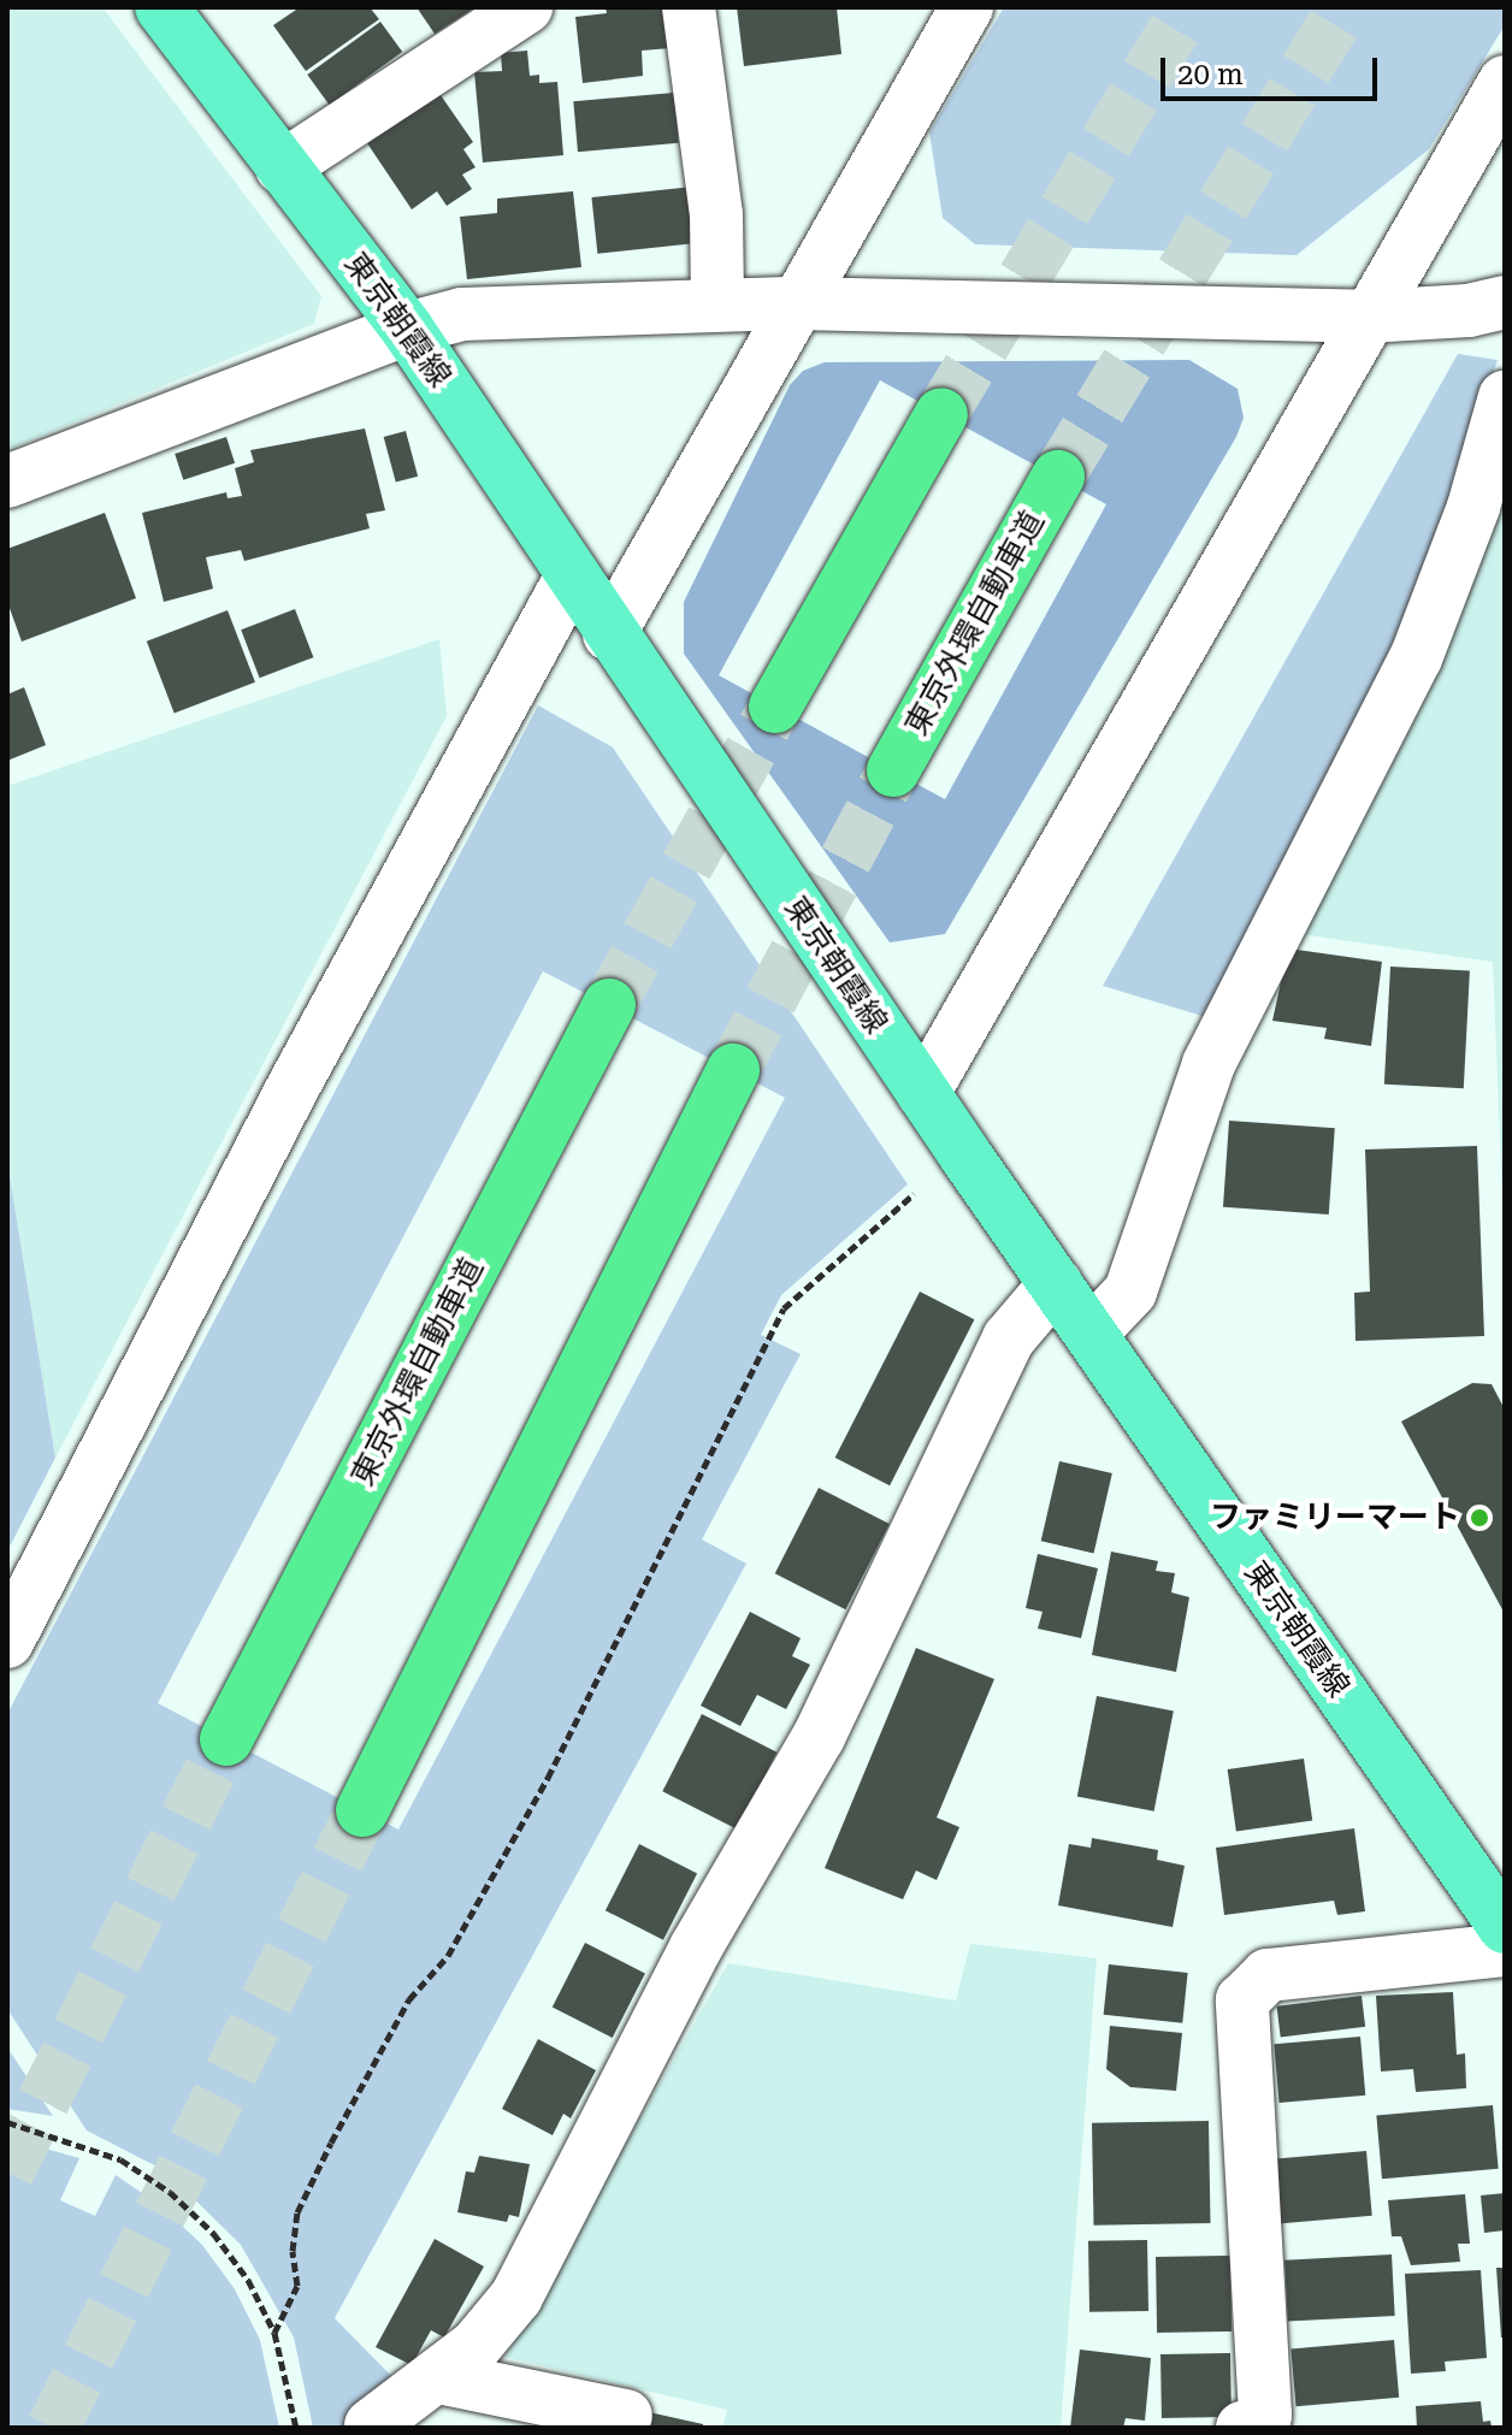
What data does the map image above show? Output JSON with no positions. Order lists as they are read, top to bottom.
{
  "streets": {
    "highway": ["東京外環自動車道"],
    "main road": ["東京朝霞線"]
  },
  "places": ["ファミリーマート"],
  "scale_bar": "20 m"
}
